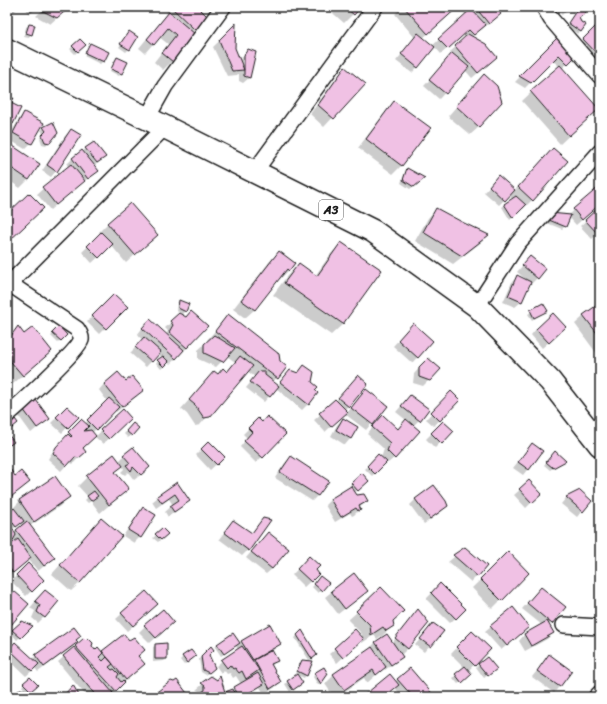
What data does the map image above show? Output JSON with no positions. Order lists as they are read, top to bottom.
{
  "streets": {
    "highway": ["A3"]
  }
}
